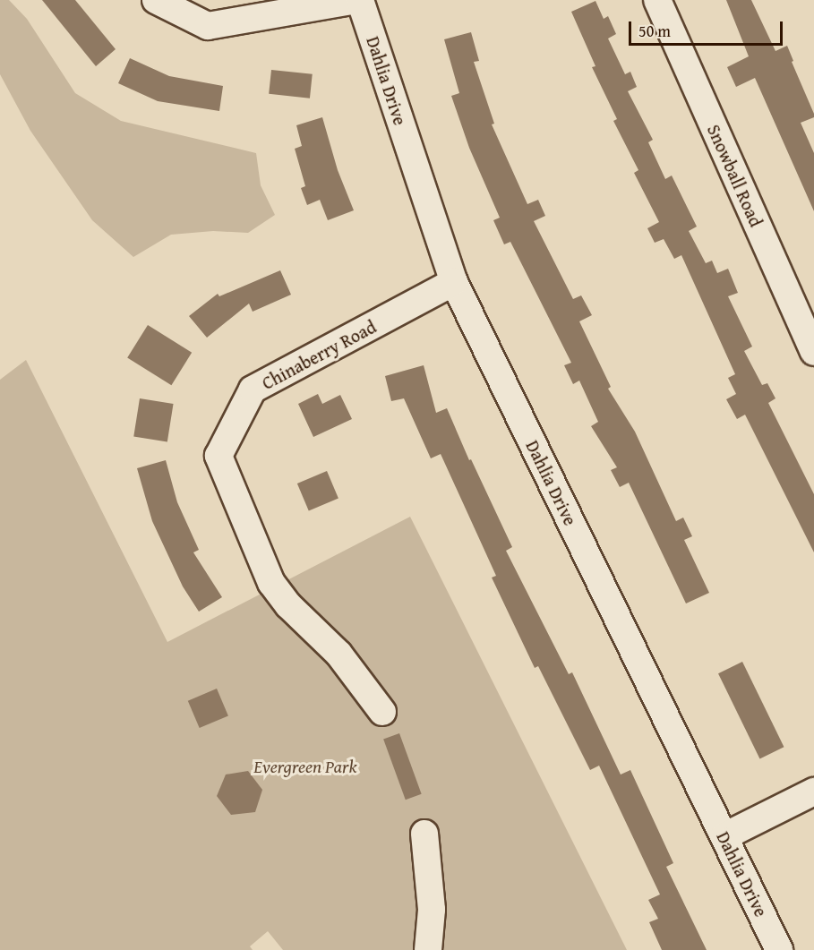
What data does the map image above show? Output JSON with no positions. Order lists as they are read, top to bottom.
{
  "streets": {
    "street": ["Dahlia Drive", "Snowball Road", "Chinaberry Road"]
  },
  "crossings": [
    ["Dahlia Drive", "Chinaberry Road"]
  ],
  "parks": ["Evergreen Park"],
  "scale_bar": "50 m"
}
